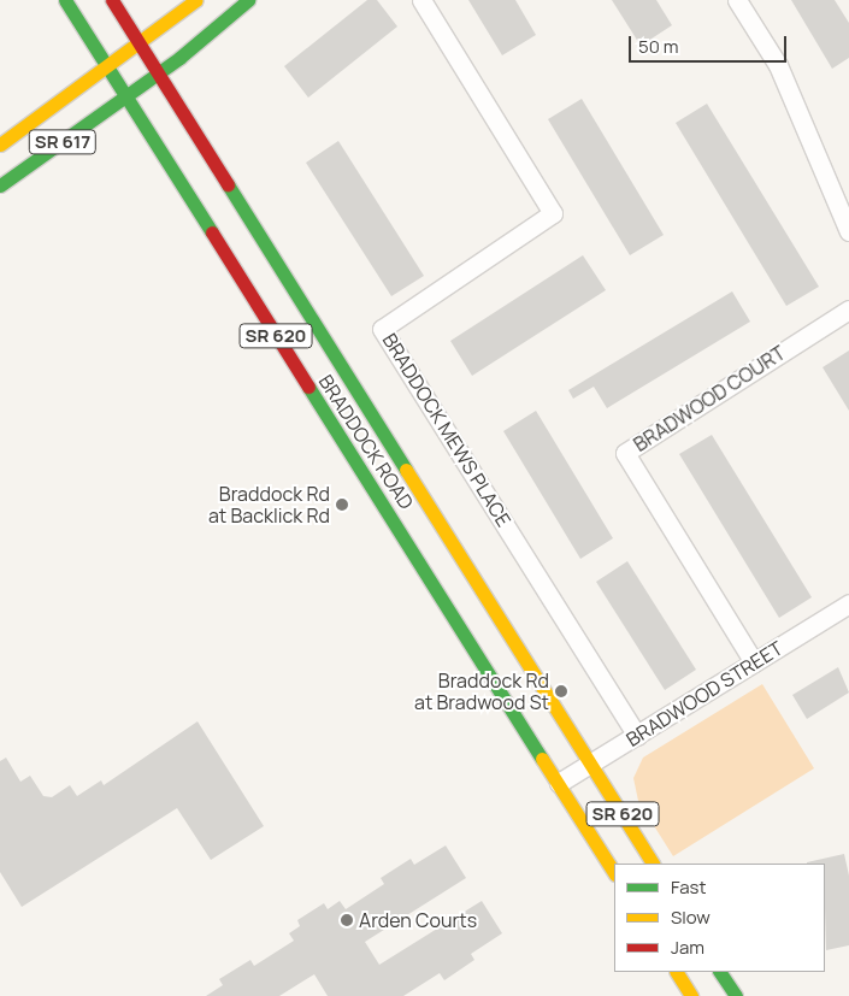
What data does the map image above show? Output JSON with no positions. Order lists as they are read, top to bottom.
{
  "streets": {
    "main road": ["SR 617", "SR 620", "BRADDOCK ROAD"],
    "street": ["BRADWOOD COURT", "BRADDOCK MEWS PLACE", "BRADWOOD STREET"]
  },
  "crossings": [
    ["SR 617", "BRADDOCK ROAD"],
    ["BRADWOOD COURT", "BRADWOOD STREET"],
    ["BRADDOCK MEWS PLACE", "BRADWOOD STREET"],
    ["BRADDOCK ROAD", "BRADWOOD STREET"]
  ],
  "places": ["Braddock Rd at Backlick Rd", "Braddock Rd at Bradwood St", "Arden Courts"],
  "legend": ["Fast", "Slow", "Jam"],
  "scale_bar": "50 m"
}
